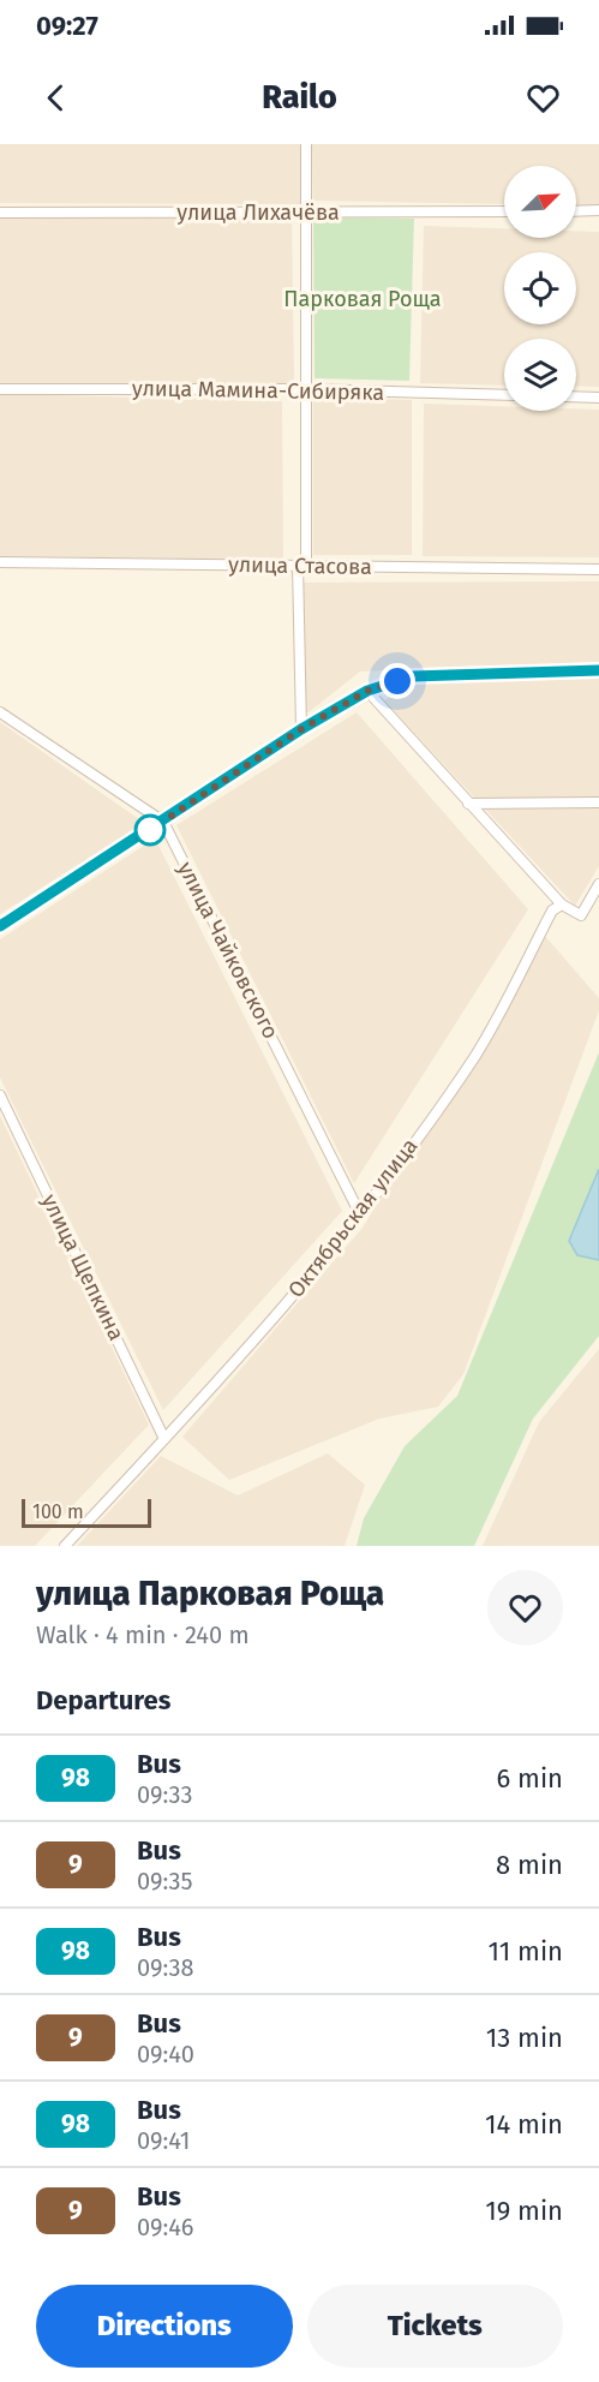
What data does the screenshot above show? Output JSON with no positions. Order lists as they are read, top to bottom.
{
  "streets": {
    "street": [
      "улица Лихачёва",
      "улица Мамина-Сибиряка",
      "улица Стасова",
      "улица Чайковского",
      "Октябрьская улица",
      "улица Щепкина"
    ]
  },
  "crossings": [
    ["улица Чайковского", "Октябрьская улица"],
    ["Октябрьская улица", "улица Щепкина"]
  ],
  "parks": ["Парковая Роща"],
  "lines": ["bus line 98"],
  "scale_bar": "100 m",
  "north": "top right",
  "page": {
    "status": "09:27",
    "header": "Railo",
    "scale": "100 m",
    "heading": [
      ["улица Парковая Роща", "Walk · 4 min · 240 m"],
      "Departures"
    ],
    "list": [
      {
        "mark": "98",
        "name": "Bus",
        "note": "09:33",
        "value": "6 min"
      },
      {
        "mark": "9",
        "name": "Bus",
        "note": "09:35",
        "value": "8 min"
      },
      {
        "mark": "98",
        "name": "Bus",
        "note": "09:38",
        "value": "11 min"
      },
      {
        "mark": "9",
        "name": "Bus",
        "note": "09:40",
        "value": "13 min"
      },
      {
        "mark": "98",
        "name": "Bus",
        "note": "09:41",
        "value": "14 min"
      },
      {
        "mark": "9",
        "name": "Bus",
        "note": "09:46",
        "value": "19 min"
      }
    ],
    "buttons": ["Directions", "Tickets"]
  }
}
